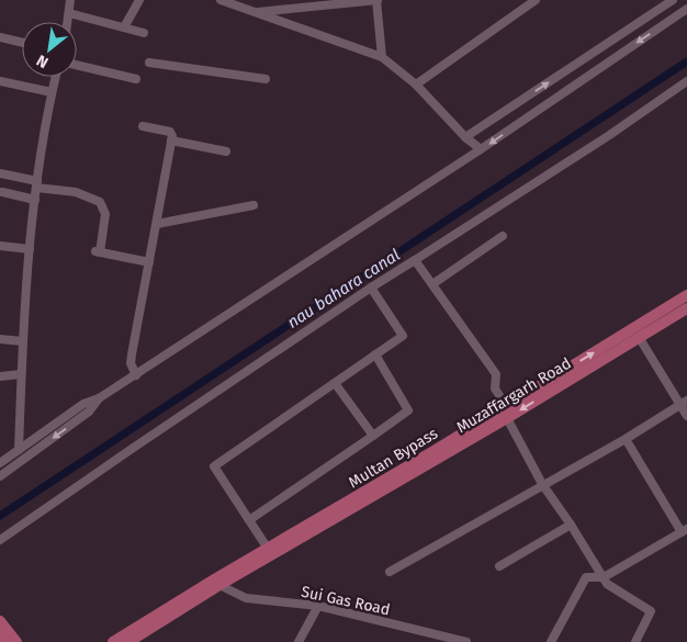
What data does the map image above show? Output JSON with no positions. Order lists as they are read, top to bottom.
{
  "streets": {
    "main road": ["Muzaffargarh Road", "Multan Bypass"],
    "street": ["Sui Gas Road"]
  },
  "crossings": [
    ["Muzaffargarh Road", "Multan Bypass"],
    ["Muzaffargarh Road", "Sui Gas Road"]
  ],
  "water": ["nau bahara canal"],
  "north": "bottom left"
}
